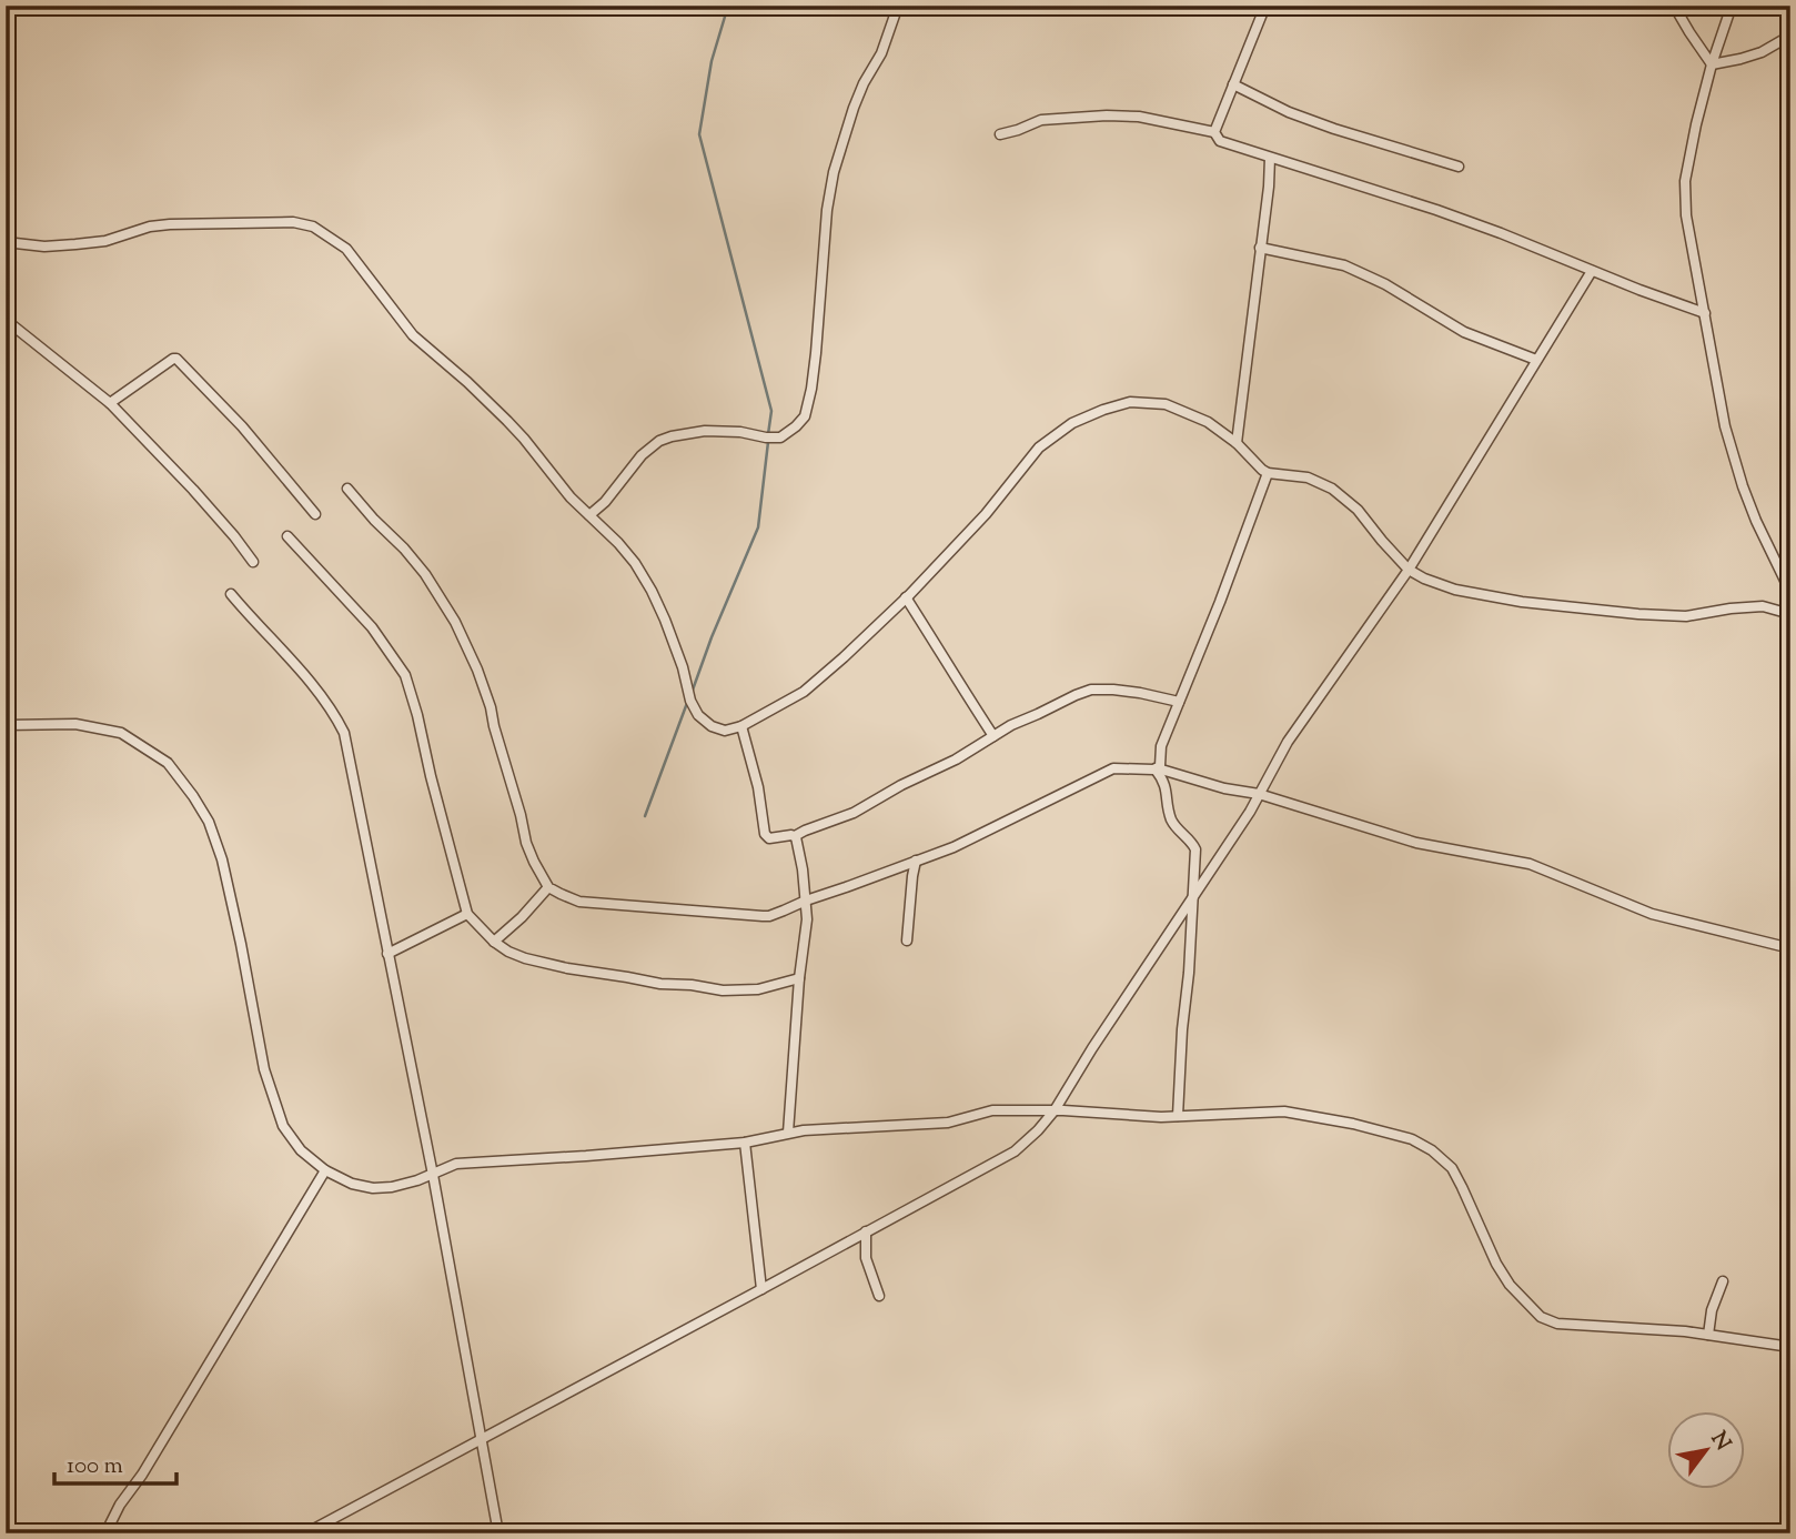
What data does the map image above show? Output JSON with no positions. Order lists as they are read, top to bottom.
{
  "scale_bar": "100 m",
  "north": "top right"
}
